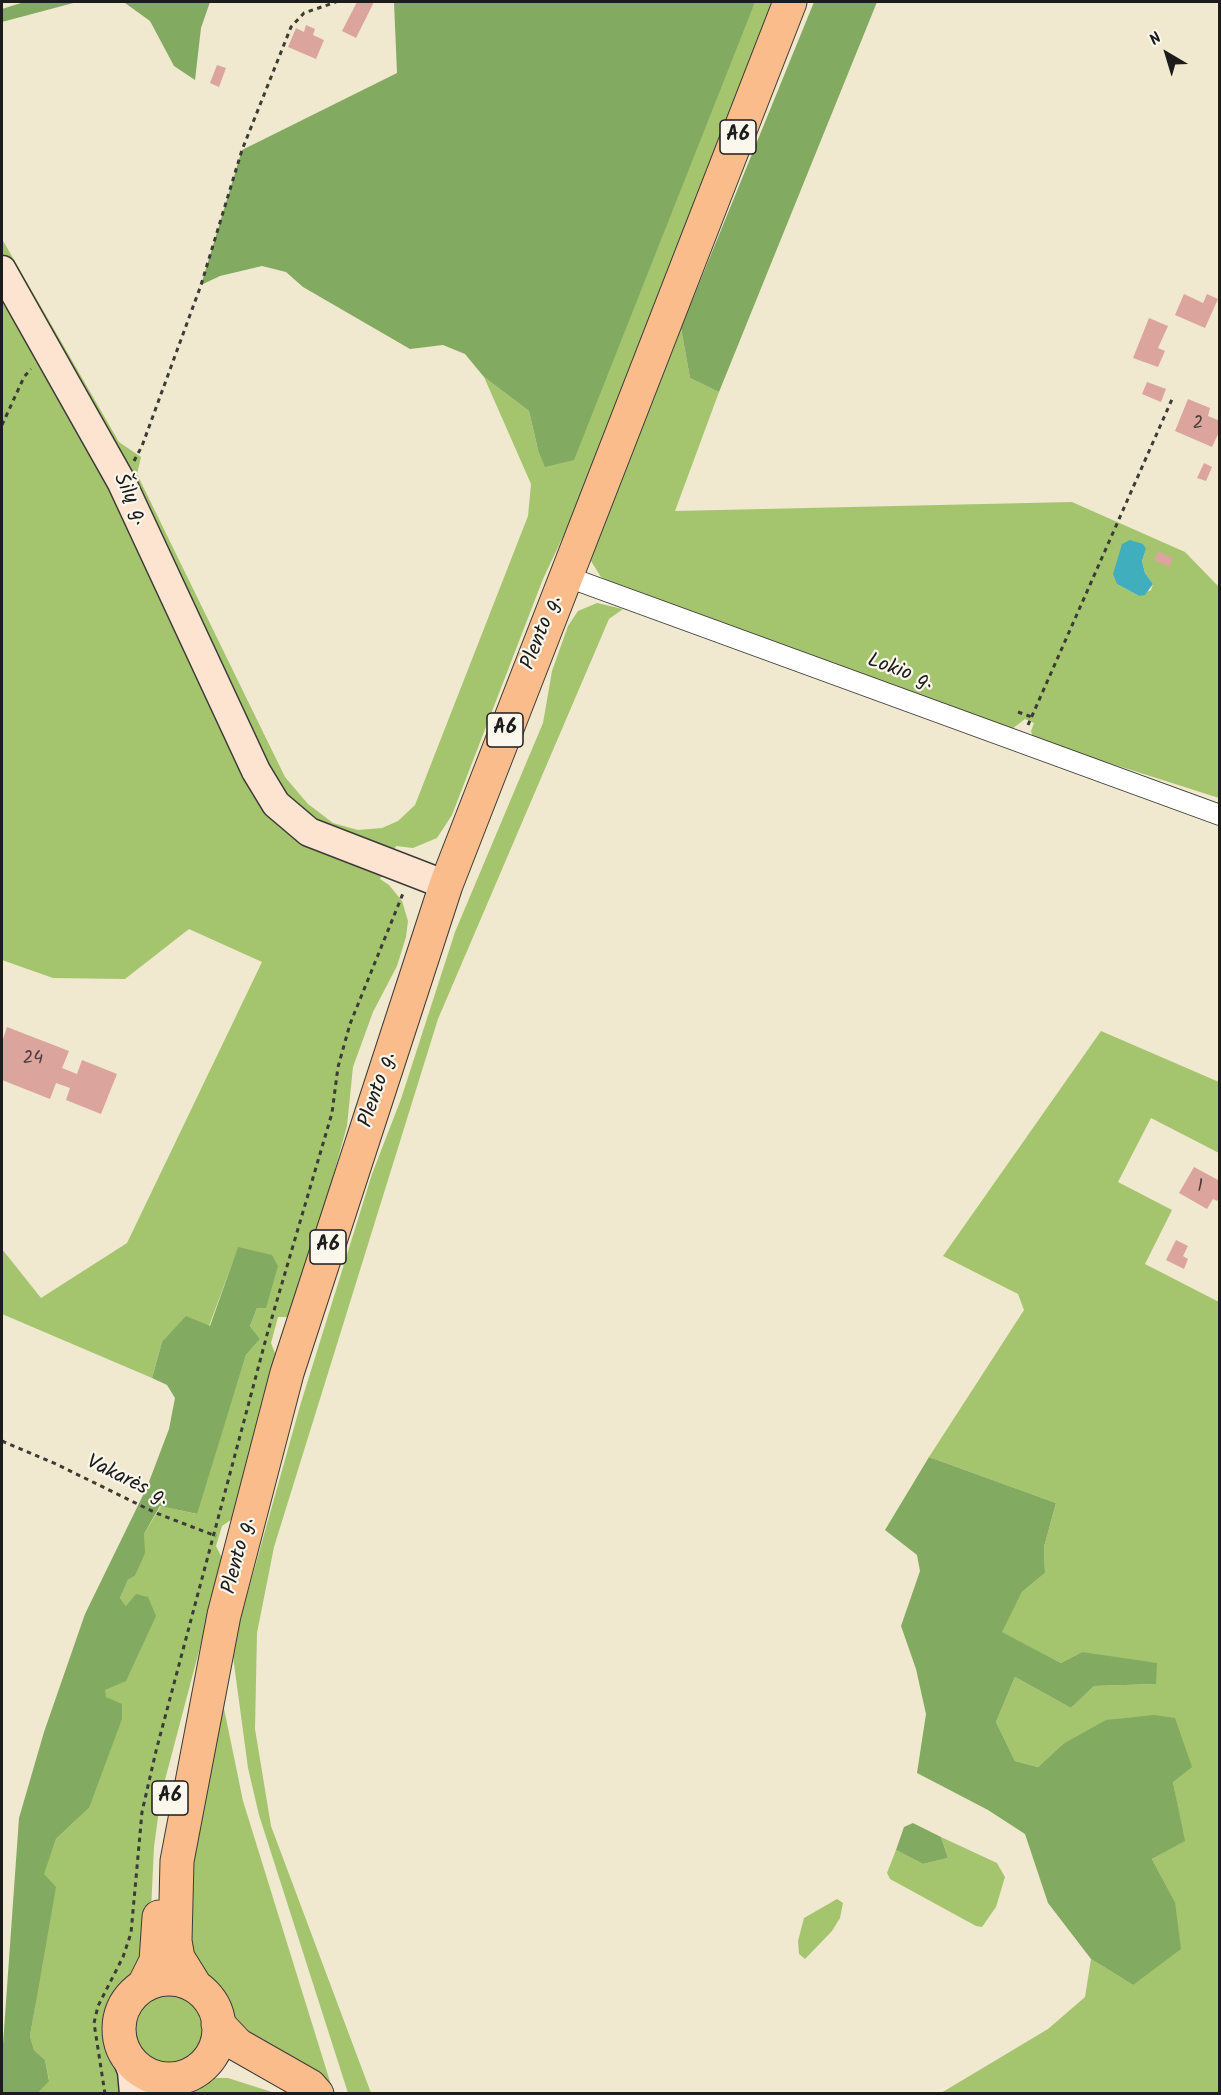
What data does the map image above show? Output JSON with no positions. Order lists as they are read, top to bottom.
{
  "streets": {
    "highway": ["A6", "Plento g."],
    "main road": ["Šilų g."],
    "street": ["Lokio g."],
    "path": ["Vakarės g."]
  },
  "crossings": [
    ["A6", "Plento g."],
    ["A6", "Lokio g."],
    ["Šilų g.", "Plento g."],
    ["Plento g.", "Lokio g."],
    ["Plento g.", "Vakarės g."]
  ],
  "house_numbers": ["2", "24", "1"],
  "north": "top left"
}
